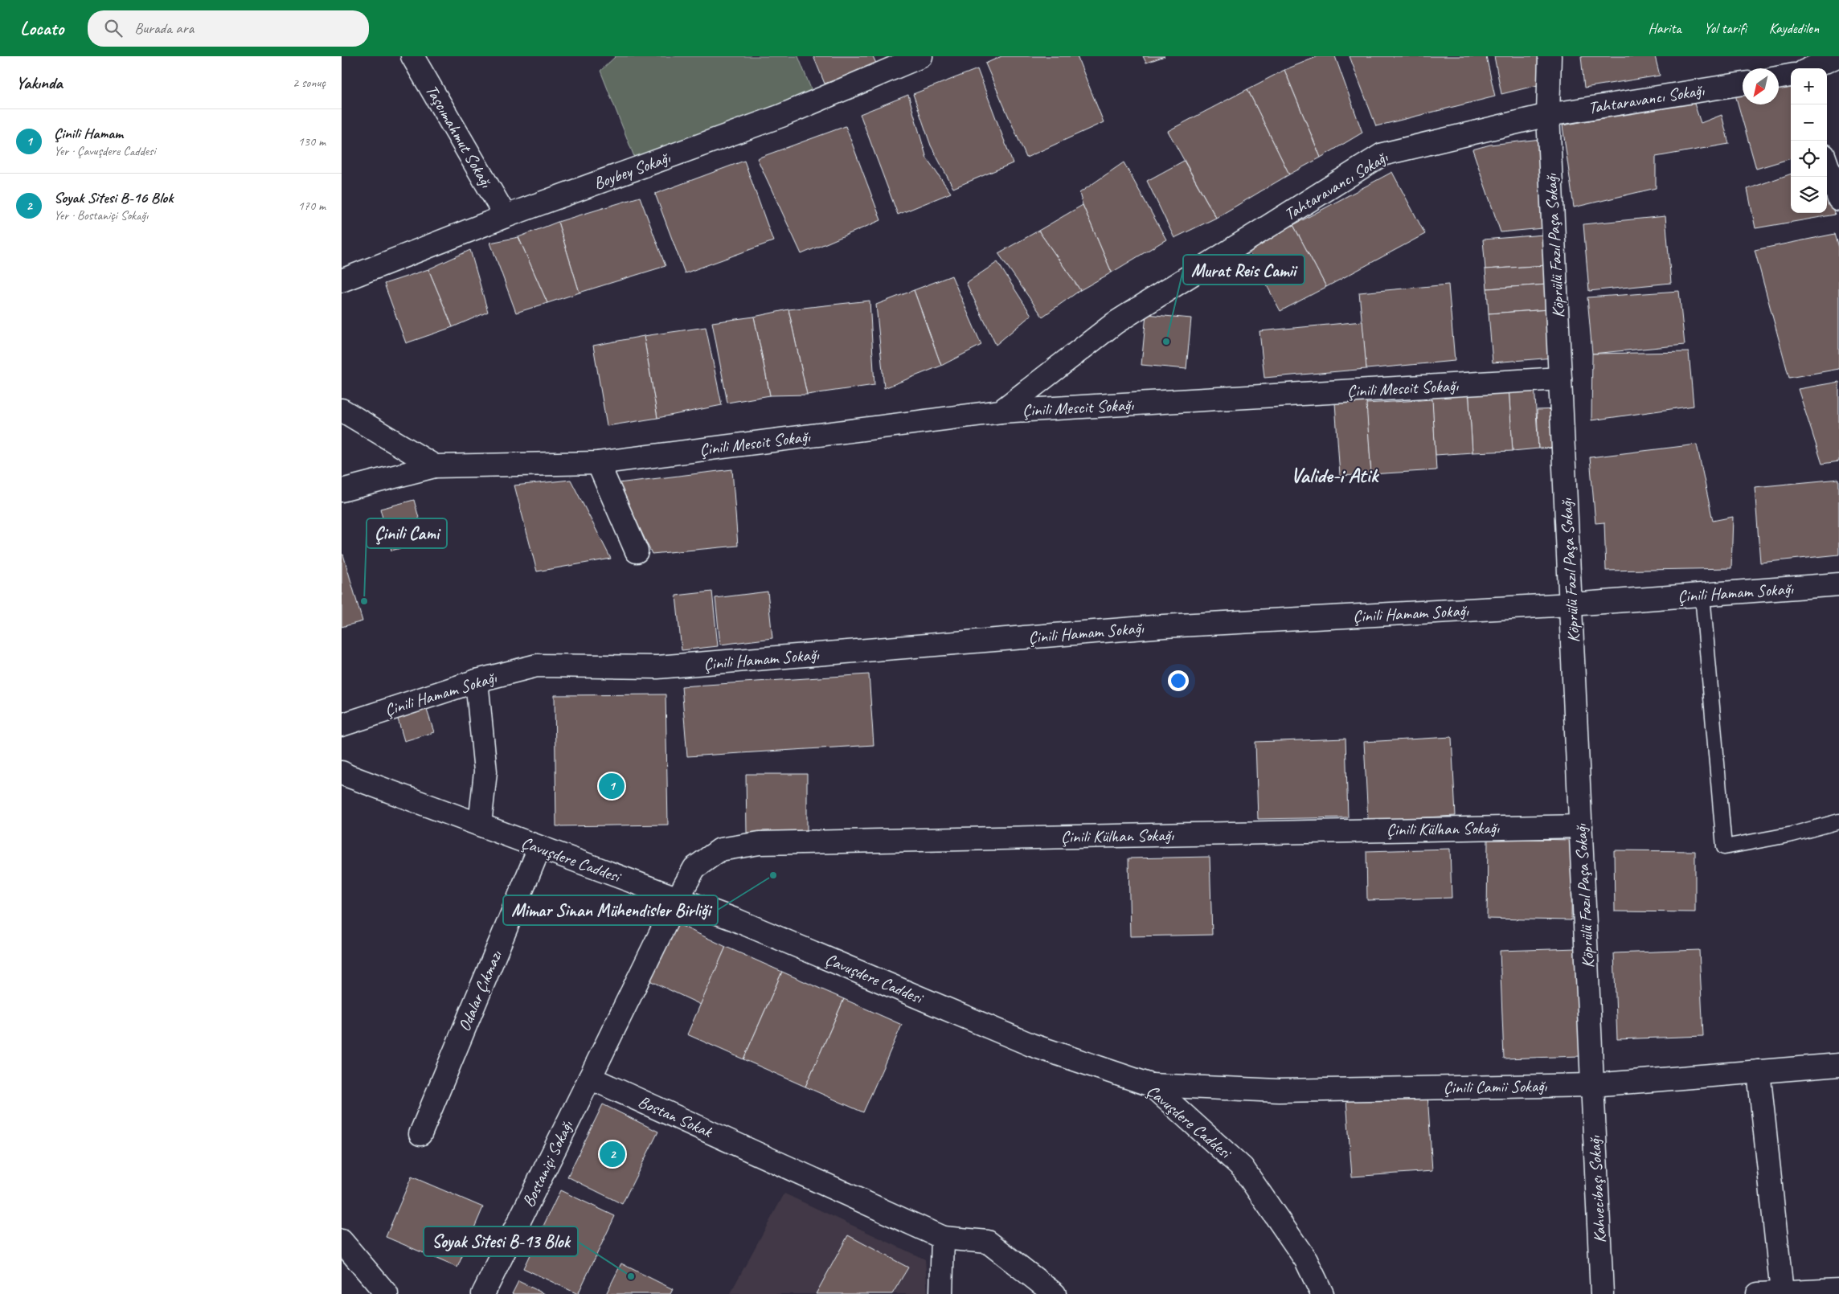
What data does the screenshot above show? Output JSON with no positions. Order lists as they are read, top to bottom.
{
  "streets": {
    "street": [
      "Tahtaravancı Sokağı",
      "Taşcımahmut Sokağı",
      "Boybey Sokağı",
      "Köprülü Fazıl Paşa Sokağı",
      "Çinili Mescit Sokağı",
      "Çinili Hamam Sokağı",
      "Çinili Külhan Sokağı",
      "Çavuşdere Caddesi",
      "Odalar Çıkmazı",
      "Çinili Camii Sokağı",
      "Bostan Sokak",
      "Bostaniçi Sokağı",
      "Kahvecibaşı Sokağı"
    ]
  },
  "crossings": [
    ["Tahtaravancı Sokağı", "Köprülü Fazıl Paşa Sokağı"],
    ["Tahtaravancı Sokağı", "Çinili Mescit Sokağı"],
    ["Taşcımahmut Sokağı", "Boybey Sokağı"],
    ["Köprülü Fazıl Paşa Sokağı", "Çinili Mescit Sokağı"],
    ["Köprülü Fazıl Paşa Sokağı", "Çinili Hamam Sokağı"],
    ["Köprülü Fazıl Paşa Sokağı", "Çinili Külhan Sokağı"],
    ["Köprülü Fazıl Paşa Sokağı", "Çinili Camii Sokağı"],
    ["Köprülü Fazıl Paşa Sokağı", "Kahvecibaşı Sokağı"],
    ["Çinili Külhan Sokağı", "Çavuşdere Caddesi"],
    ["Çavuşdere Caddesi", "Odalar Çıkmazı"],
    ["Çavuşdere Caddesi", "Çinili Camii Sokağı"],
    ["Çinili Camii Sokağı", "Kahvecibaşı Sokağı"],
    ["Bostan Sokak", "Bostaniçi Sokağı"]
  ],
  "districts": ["Valide-i Atik"],
  "places": [
    "Murat Reis Camii",
    "Çinili Cami",
    "Mimar Sinan Mühendisler Birliği",
    "Soyak Sitesi B-13 Blok"
  ],
  "north": "bottom left",
  "page": {
    "header": "Locato",
    "search": "Burada ara",
    "nav": ["Harita", "Yol tarifi", "Kaydedilen"],
    "heading": ["Yakında", "2 sonuç"],
    "map_buttons": ["+", "−"],
    "list": [
      {
        "mark": "1",
        "name": "Çinili Hamam",
        "note": "Yer · Çavuşdere Caddesi",
        "value": "130 m"
      },
      {
        "mark": "2",
        "name": "Soyak Sitesi B-16 Blok",
        "note": "Yer · Bostaniçi Sokağı",
        "value": "170 m"
      }
    ],
    "pins": ["1", "2"]
  }
}
